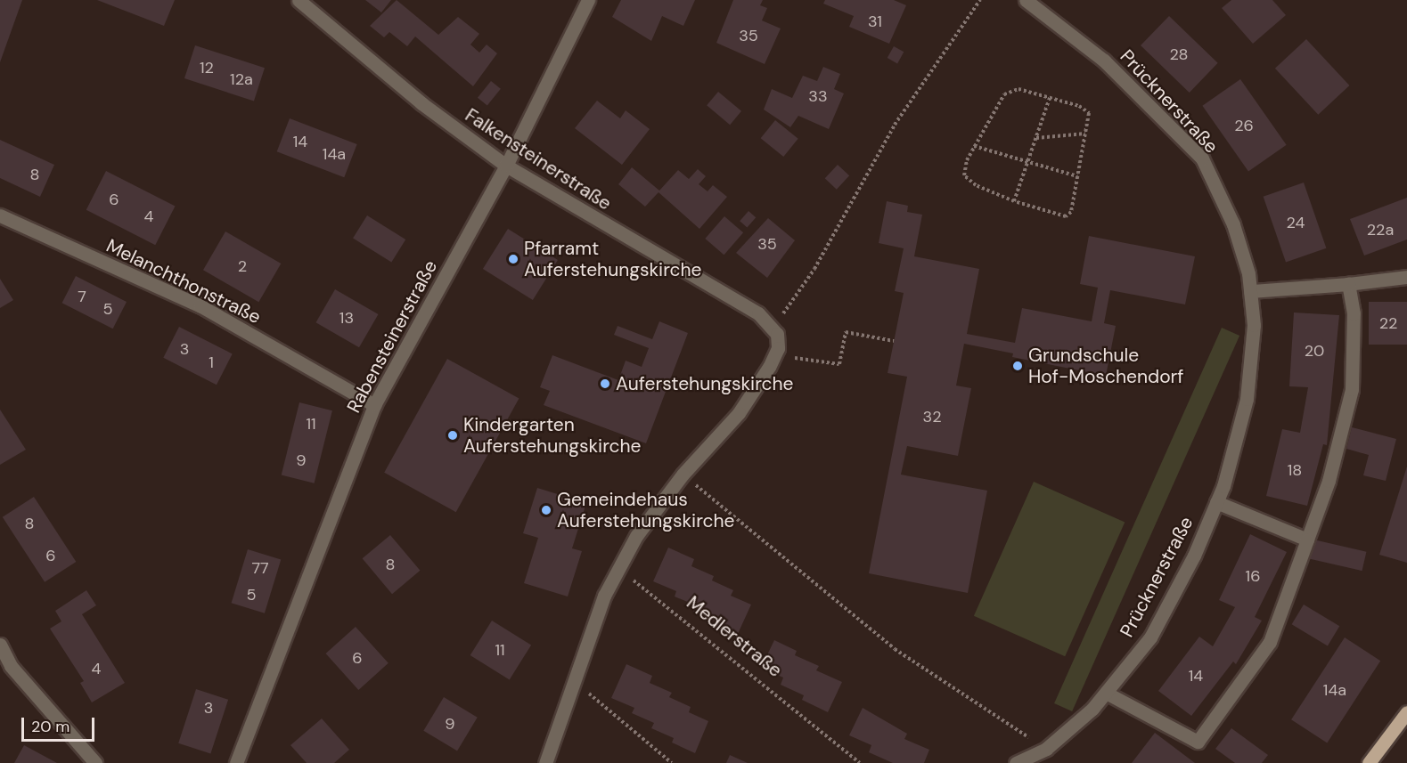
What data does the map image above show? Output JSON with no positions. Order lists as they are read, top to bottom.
{
  "streets": {
    "street": [
      "Prücknerstraße",
      "Falkensteinerstraße",
      "Melanchthonstraße",
      "Rabensteinerstraße"
    ],
    "path": ["Medlerstraße"]
  },
  "crossings": [
    ["Falkensteinerstraße", "Rabensteinerstraße"],
    ["Melanchthonstraße", "Rabensteinerstraße"]
  ],
  "places": [
    "Pfarramt Auferstehungskirche",
    "Grundschule Hof-Moschendorf",
    "Auferstehungskirche",
    "Kindergarten Auferstehungskirche",
    "Gemeindehaus Auferstehungskirche"
  ],
  "house_numbers": [
    "31",
    "35",
    "28",
    "12",
    "12a",
    "33",
    "26",
    "14",
    "14a",
    "8",
    "6",
    "4",
    "24",
    "22a",
    "35",
    "2",
    "7",
    "5",
    "13",
    "22",
    "3",
    "20",
    "1",
    "32",
    "11",
    "9",
    "18",
    "8",
    "6",
    "8",
    "77",
    "16",
    "5",
    "11",
    "6",
    "4",
    "14",
    "14a",
    "3",
    "9"
  ],
  "scale_bar": "20 m"
}
